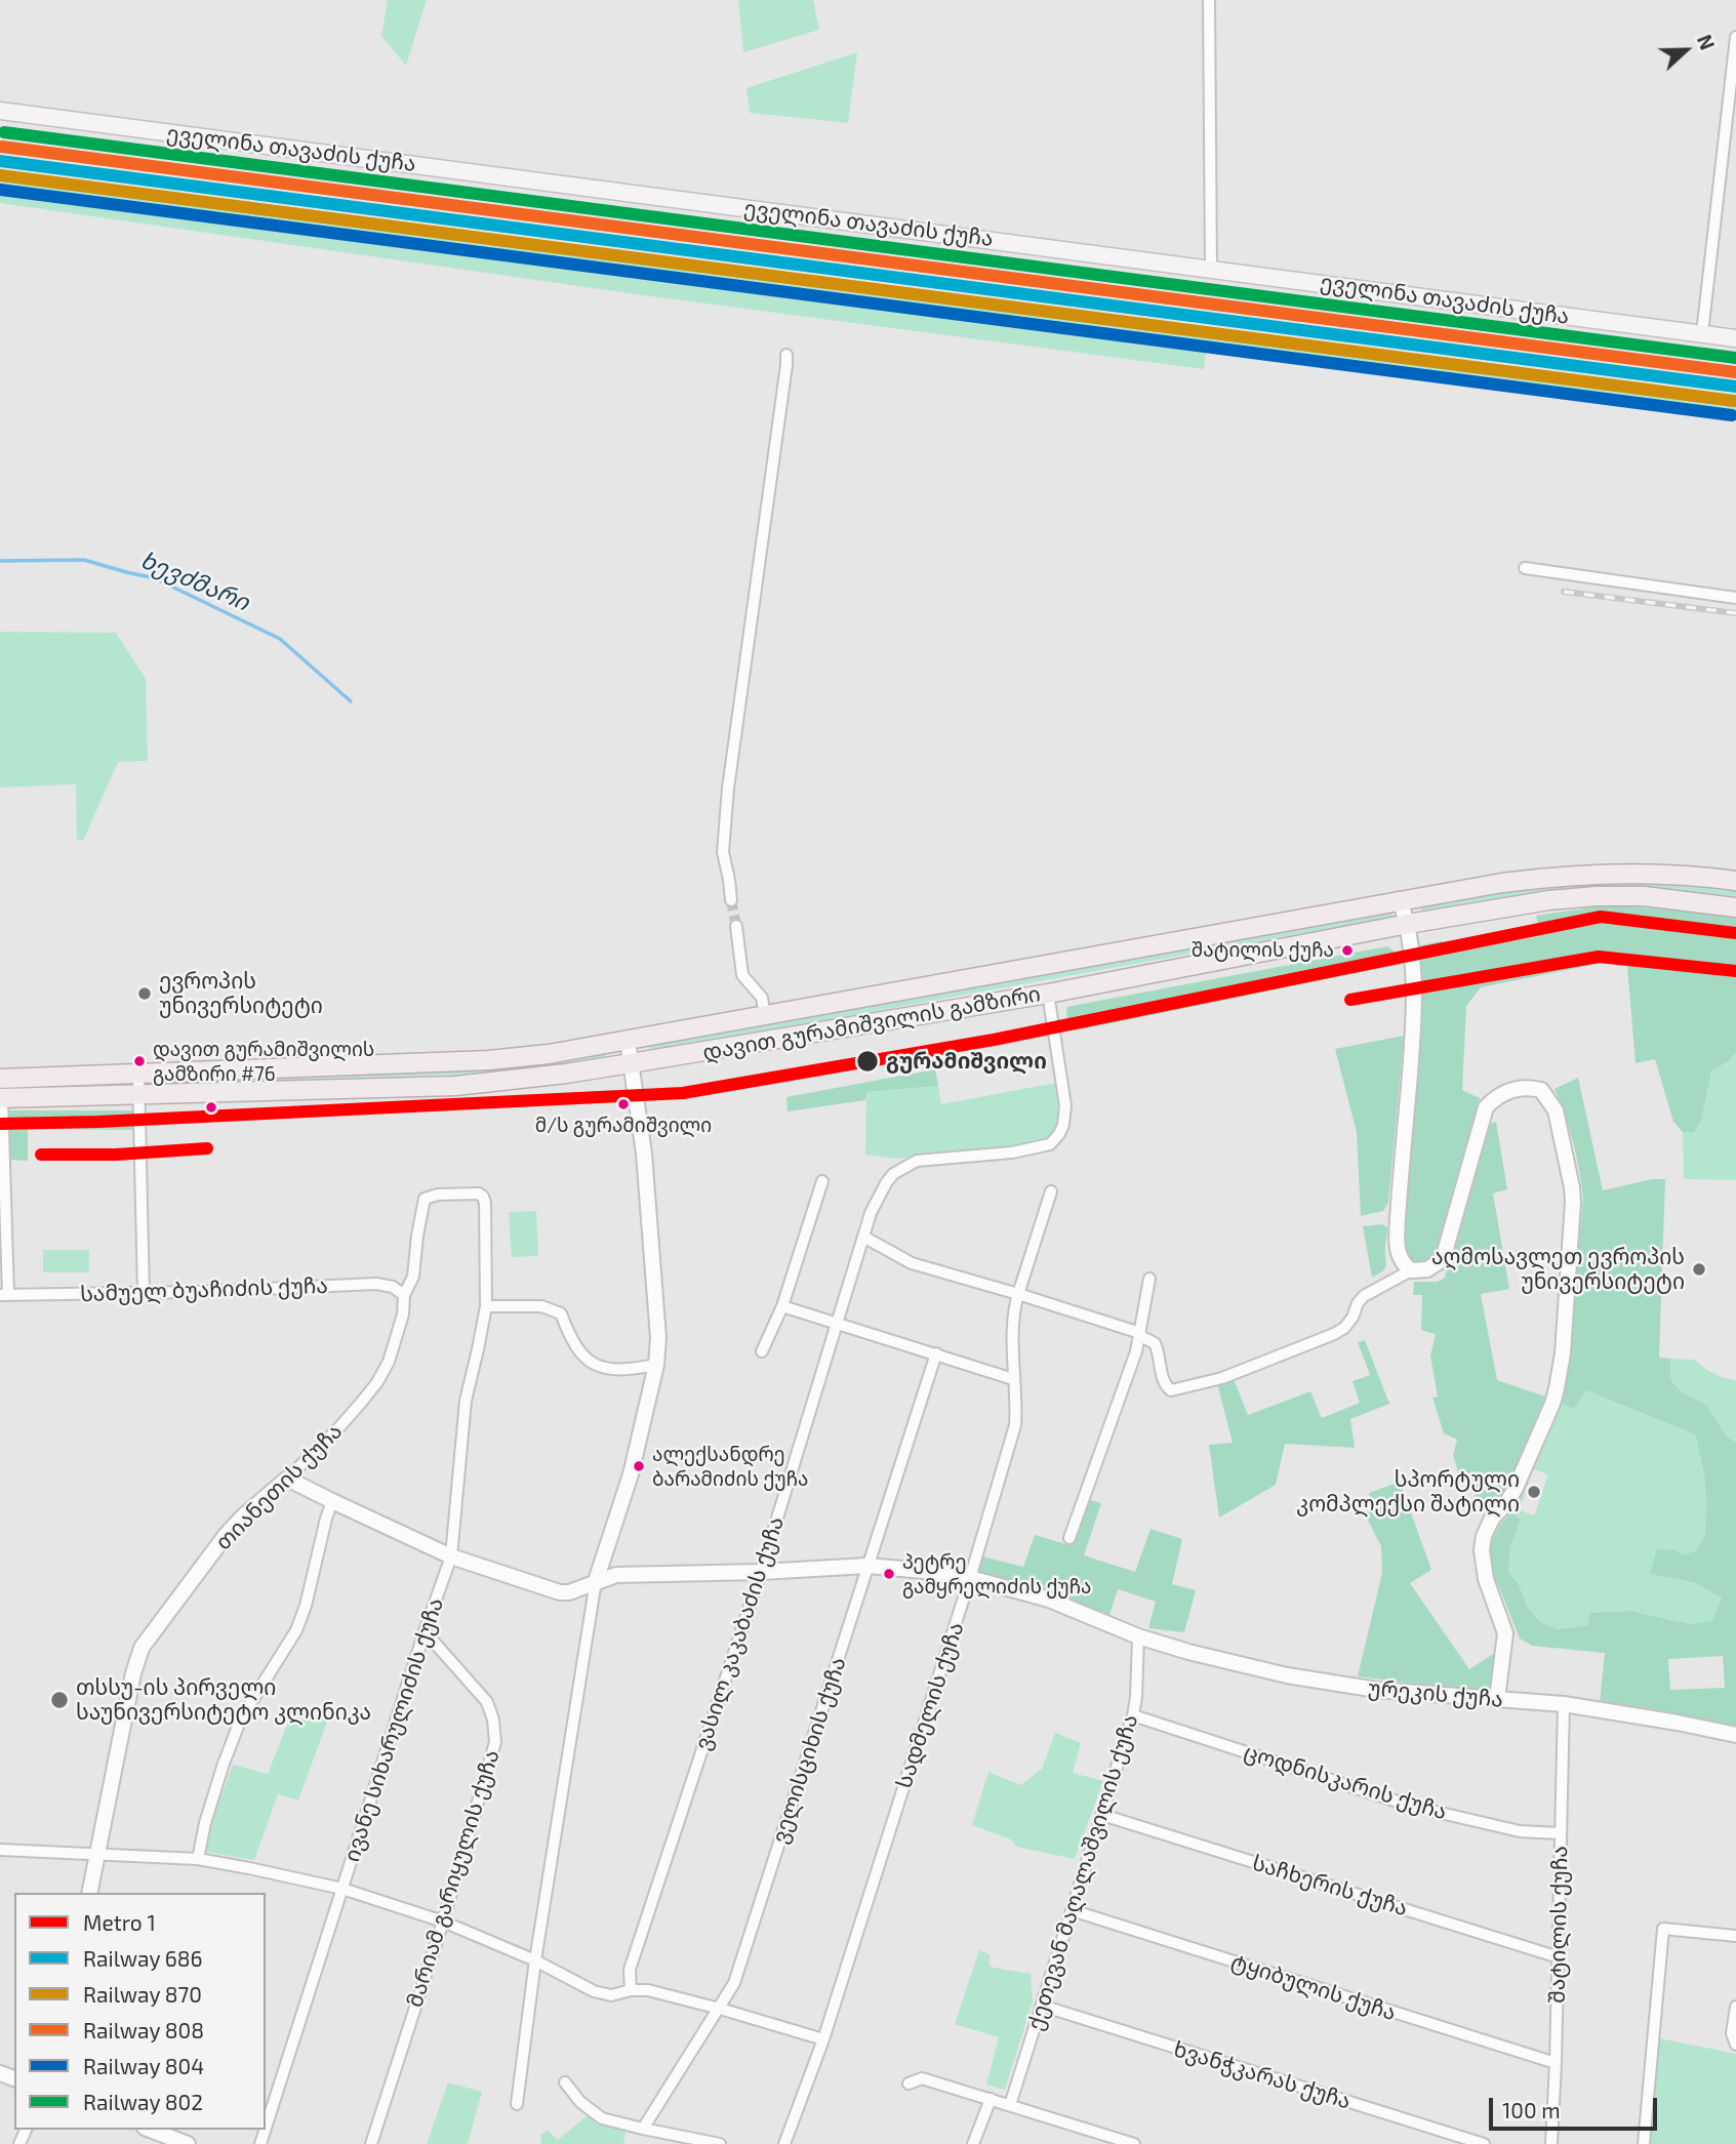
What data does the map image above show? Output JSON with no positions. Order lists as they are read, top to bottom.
{
  "streets": {
    "main road": ["ეველინა თავაძის ქუჩა", "დავით გურამიშვილის გამზირი"],
    "street": [
      "სამუელ ბუაჩიძის ქუჩა",
      "თიანეთის ქუჩა",
      "ვასილ კაკაბაძის ქუჩა",
      "ურეკის ქუჩა",
      "სადმელის ქუჩა",
      "ივანე სიხარულიძის ქუჩა",
      "ველისციხის ქუჩა",
      "ცოდნისკარის ქუჩა",
      "ქეთევან მაღალაშვილის ქუჩა",
      "მარიამ გარიყულის ქუჩა",
      "საჩხერის ქუჩა",
      "შატილის ქუჩა",
      "ტყიბულის ქუჩა",
      "ხვანჭკარას ქუჩა"
    ]
  },
  "crossings": [
    ["დავით გურამიშვილის გამზირი", "ვასილ კაკაბაძის ქუჩა"],
    ["სამუელ ბუაჩიძის ქუჩა", "თიანეთის ქუჩა"],
    ["თიანეთის ქუჩა", "ივანე სიხარულიძის ქუჩა"],
    ["ურეკის ქუჩა", "ქეთევან მაღალაშვილის ქუჩა"],
    ["ურეკის ქუჩა", "შატილის ქუჩა"],
    ["ივანე სიხარულიძის ქუჩა", "მარიამ გარიყულის ქუჩა"],
    ["ცოდნისკარის ქუჩა", "ქეთევან მაღალაშვილის ქუჩა"],
    ["ცოდნისკარის ქუჩა", "შატილის ქუჩა"],
    ["ქეთევან მაღალაშვილის ქუჩა", "საჩხერის ქუჩა"],
    ["ქეთევან მაღალაშვილის ქუჩა", "ტყიბულის ქუჩა"],
    ["ქეთევან მაღალაშვილის ქუჩა", "ხვანჭკარას ქუჩა"],
    ["საჩხერის ქუჩა", "შატილის ქუჩა"],
    ["შატილის ქუჩა", "ტყიბულის ქუჩა"]
  ],
  "water": ["ხევძმარი"],
  "places": [
    "შატილის ქუჩა",
    "ევროპის უნივერსიტეტი",
    "დავით გურამიშვილის გამზირი #76",
    "გურამიშვილი",
    "მ/ს გურამიშვილი",
    "აღმოსავლეთ ევროპის უნივერსიტეტი",
    "ალექსანდრე ბარამიძის ქუჩა",
    "სპორტული კომპლექსი შატილი",
    "პეტრე გამყრელიძის ქუჩა",
    "თსსუ-ის პირველი საუნივერსიტეტო კლინიკა"
  ],
  "lines": [
    "rail line 802",
    "rail line 808",
    "rail line 686",
    "rail line 870",
    "rail line 804",
    "metro line 1"
  ],
  "legend": [
    "Metro 1",
    "Railway 686",
    "Railway 870",
    "Railway 808",
    "Railway 804",
    "Railway 802"
  ],
  "scale_bar": "100 m",
  "north": "right"
}
